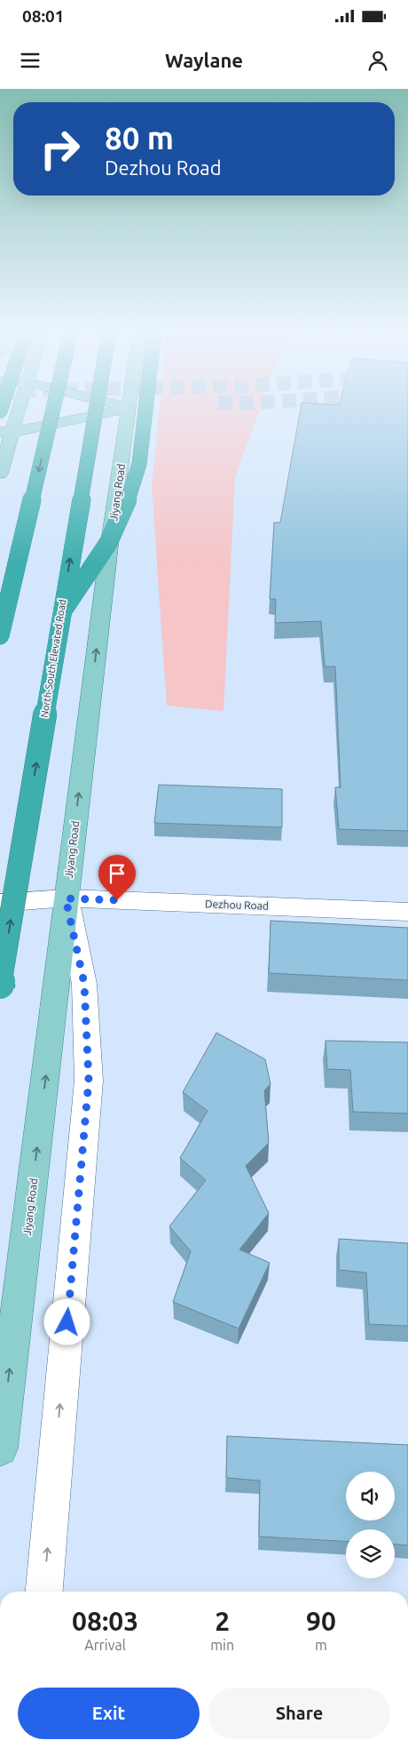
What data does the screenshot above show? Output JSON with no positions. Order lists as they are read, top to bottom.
{
  "streets": {
    "highway": ["North-South Elevated Road"],
    "main road": ["Jiyang Road"],
    "street": ["Dezhou Road"]
  },
  "crossings": [
    ["Jiyang Road", "Dezhou Road"]
  ],
  "one_way": ["Jiyang Road"],
  "page": {
    "status": "08:01",
    "header": "Waylane",
    "turn": ["80 m", "Dezhou Road"],
    "eta": [
      "08:03",
      "Arrival",
      "2",
      "min",
      "90",
      "m"
    ],
    "buttons": ["Exit", "Share"]
  }
}
